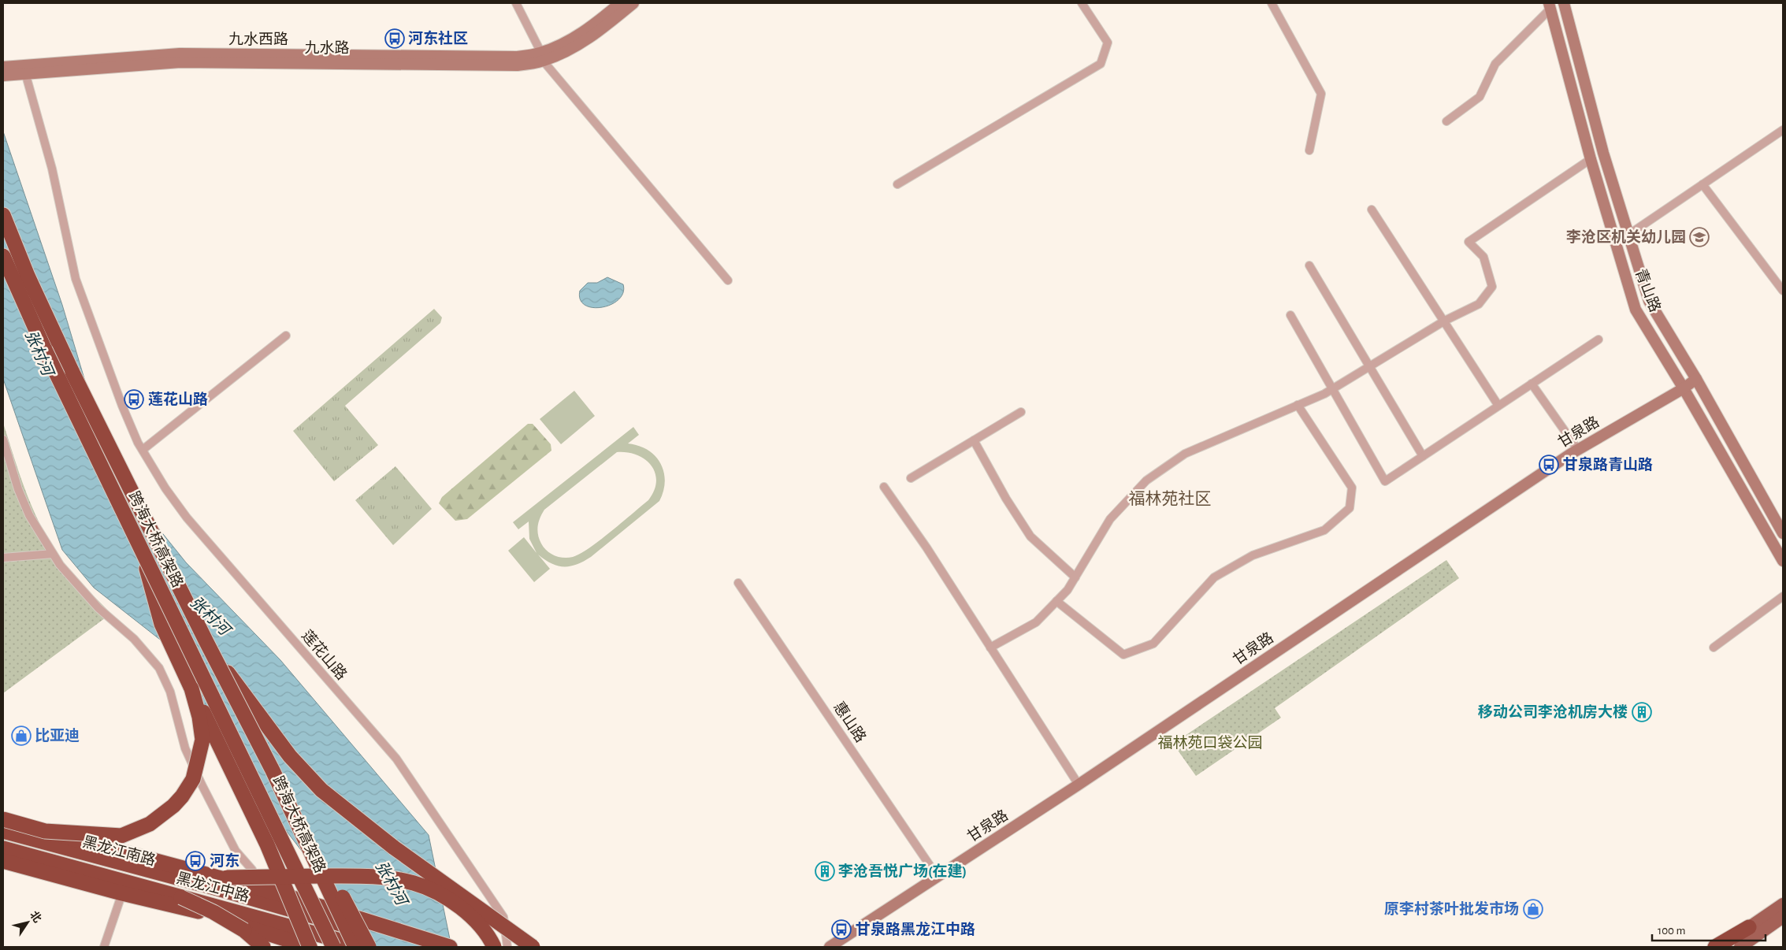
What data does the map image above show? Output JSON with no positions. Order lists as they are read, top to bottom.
{
  "streets": {
    "highway": ["跨海大桥高架路", "黑龙江南路", "黑龙江中路"],
    "main road": ["九水西路", "青山路", "甘泉路"],
    "street": ["莲花山路", "惠山路"]
  },
  "crossings": [
    ["九水西路", "莲花山路"],
    ["青山路", "甘泉路"],
    ["甘泉路", "惠山路"]
  ],
  "districts": ["福林苑社区"],
  "water": ["张村河"],
  "parks": ["福林苑口袋公园"],
  "places": {
    "bus stop": [
      "河东社区",
      "莲花山路",
      "甘泉路青山路",
      "河东",
      "甘泉路黑龙江中路"
    ],
    "school or university": ["李沧区机关幼儿园"],
    "building": ["移动公司李沧机房大楼", "李沧吾悦广场(在建)"],
    "shop": ["比亚迪", "原李村茶叶批发市场"]
  },
  "scale_bar": "100 m",
  "north": "top right"
}
